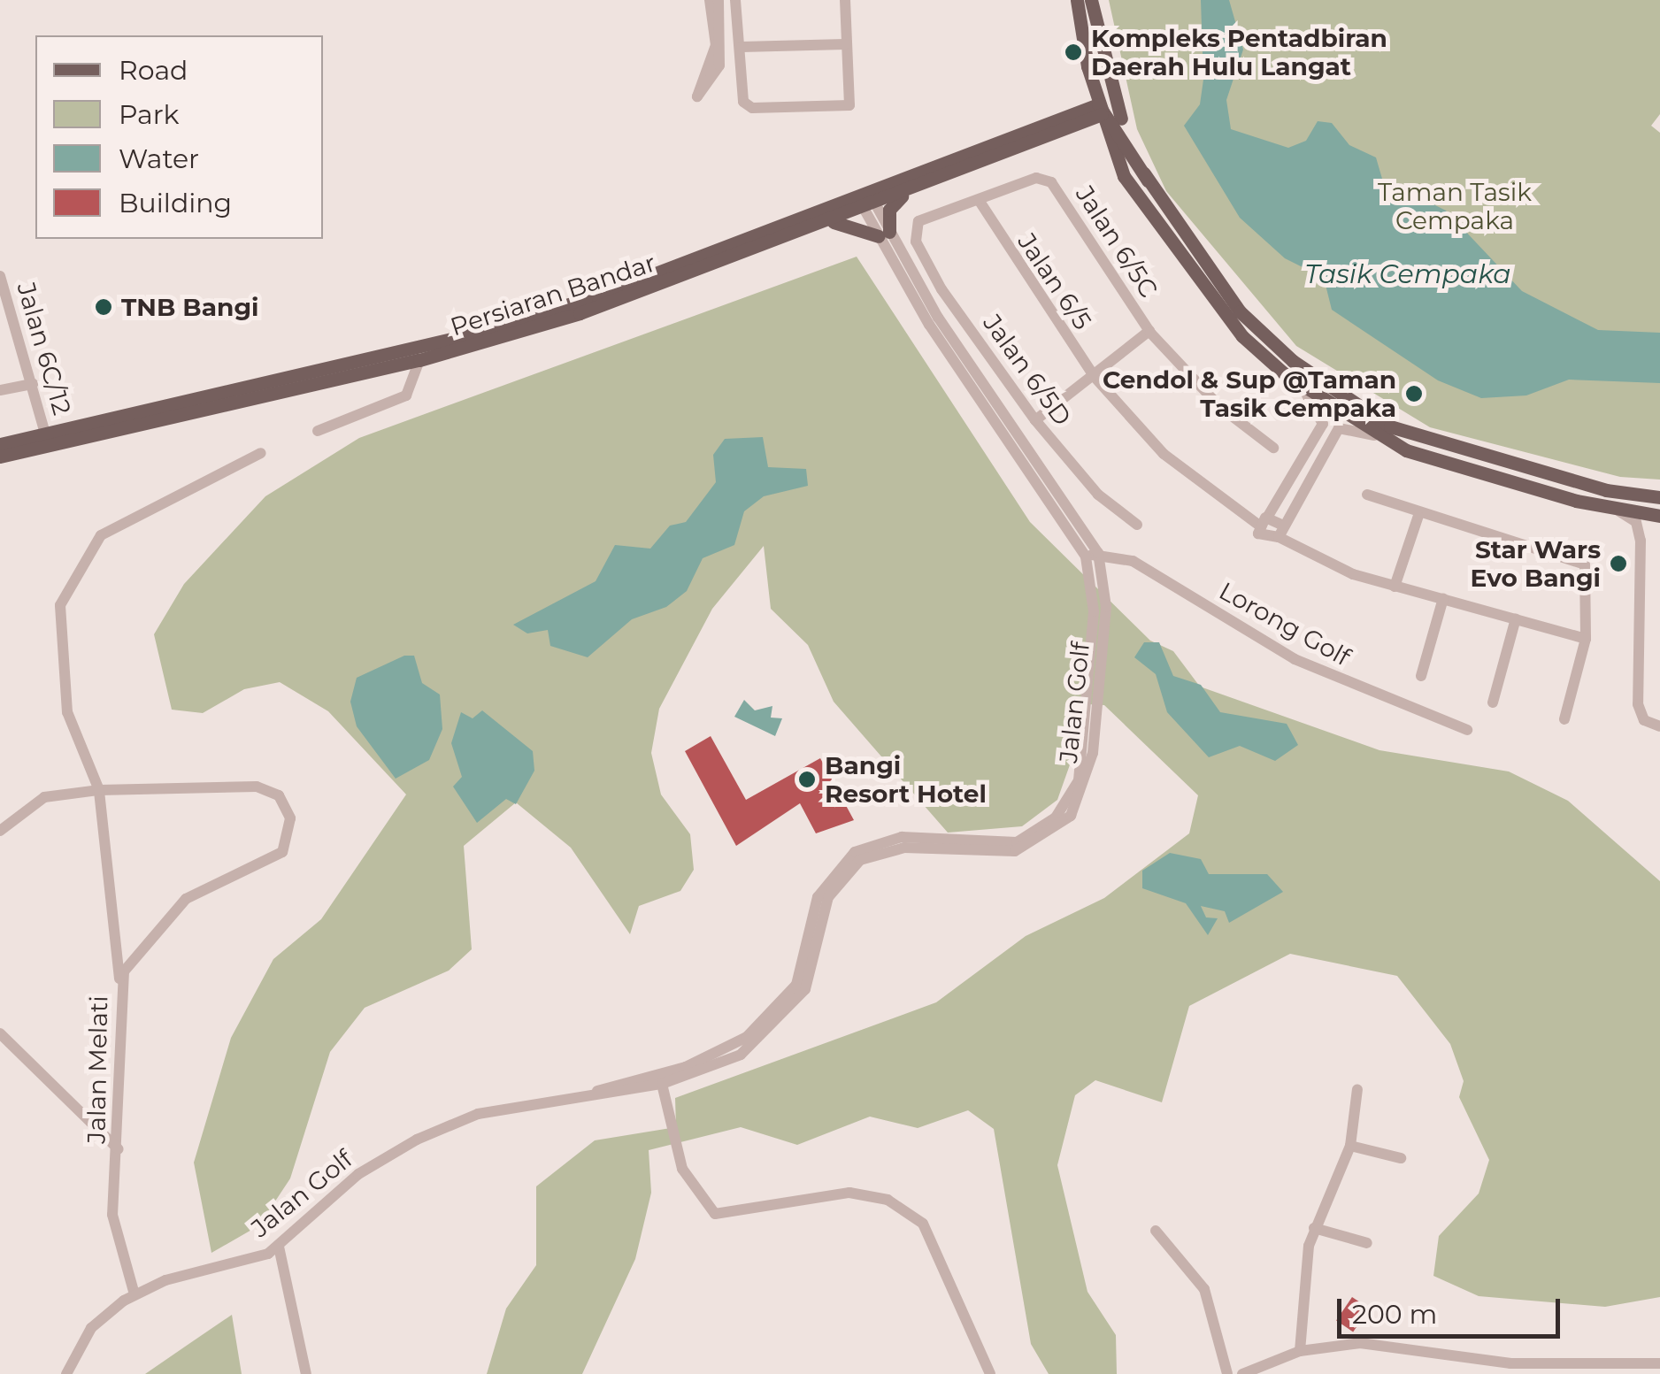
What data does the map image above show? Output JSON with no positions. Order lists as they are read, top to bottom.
{
  "streets": {
    "main road": ["Persiaran Bandar"],
    "street": [
      "Jalan 6/5C",
      "Jalan 6/5",
      "Jalan 6C/12",
      "Jalan 6/5D",
      "Lorong Golf",
      "Jalan Golf",
      "Jalan Melati"
    ]
  },
  "crossings": [
    ["Jalan 6/5C", "Jalan 6/5"],
    ["Jalan 6/5C", "Jalan 6/5D"],
    ["Jalan 6/5", "Jalan 6/5D"],
    ["Persiaran Bandar", "Jalan 6C/12"],
    ["Persiaran Bandar", "Jalan Golf"],
    ["Lorong Golf", "Jalan Golf"],
    ["Jalan Golf", "Jalan Melati"]
  ],
  "water": ["Tasik Cempaka"],
  "parks": ["Taman Tasik Cempaka"],
  "places": [
    "Kompleks Pentadbiran Daerah Hulu Langat",
    "TNB Bangi",
    "Cendol & Sup @Taman Tasik Cempaka",
    "Star Wars Evo Bangi",
    "Bangi Resort Hotel"
  ],
  "legend": [
    "Road",
    "Park",
    "Water",
    "Building"
  ],
  "scale_bar": "200 m"
}
